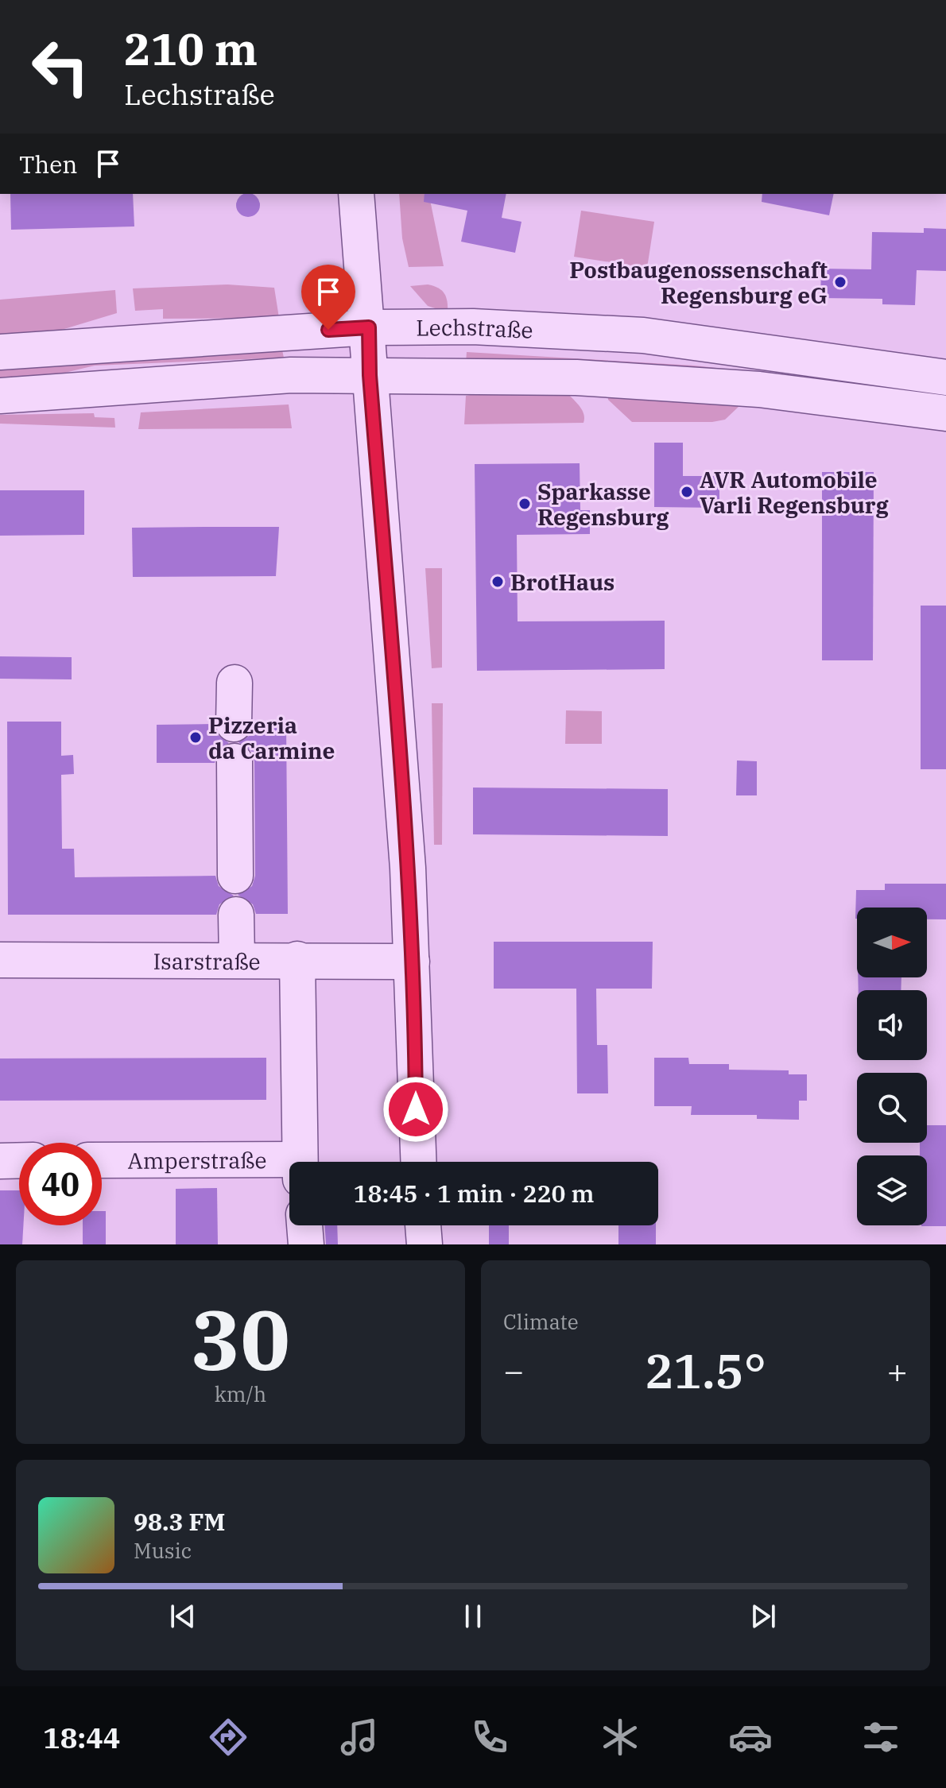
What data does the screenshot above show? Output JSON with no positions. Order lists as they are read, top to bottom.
{
  "streets": {
    "street": ["Lechstraße", "Isarstraße", "Amperstraße"]
  },
  "crossings": [
    ["Isarstraße", "Amperstraße"]
  ],
  "places": [
    "Postbaugenossenschaft Regensburg eG",
    "AVR Automobile Varli Regensburg",
    "Sparkasse Regensburg",
    "BrotHaus",
    "Pizzeria da Carmine"
  ],
  "north": "right",
  "page": {
    "turn": ["210 m", "Lechstraße"],
    "then": "Then",
    "limit": "40",
    "trip": "18:45 · 1 min · 220 m",
    "tile": [
      ["30", "km/h"],
      "Climate"
    ],
    "heat": ["−", "21.5°", "+"],
    "song": ["98.3 FM", "Music"],
    "tabs": "18:44"
  }
}
